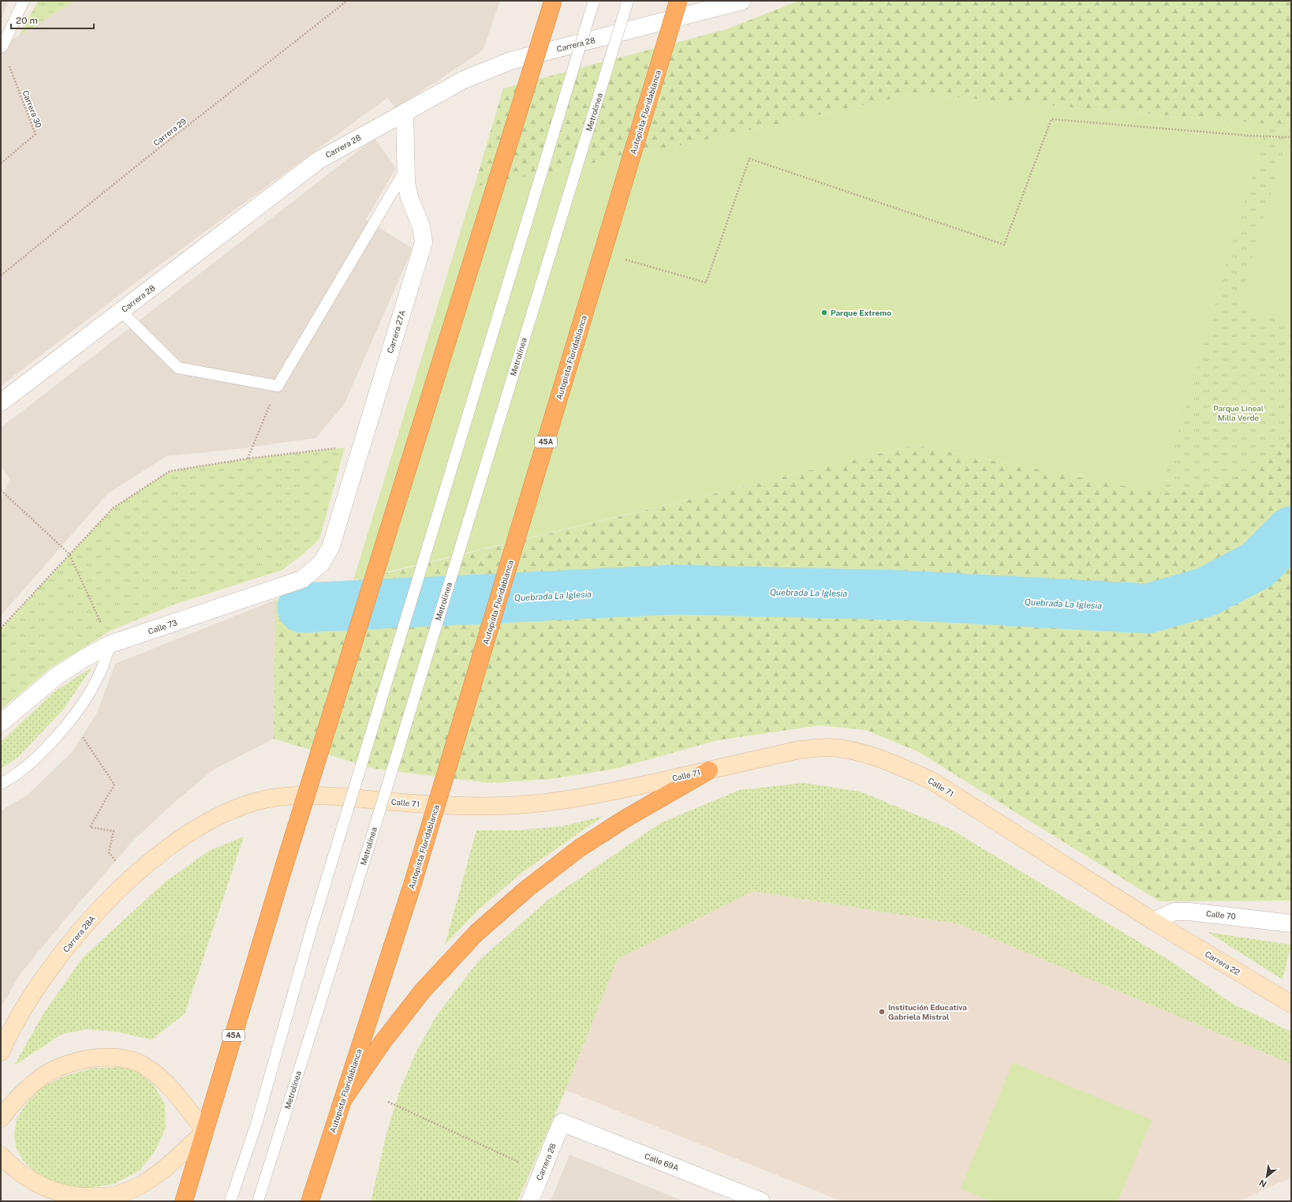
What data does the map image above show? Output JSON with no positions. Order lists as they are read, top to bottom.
{
  "streets": {
    "highway": ["Autopista Floridablanca", "45A"],
    "street": [
      "Carrera 28",
      "Carrera 27A",
      "Calle 73",
      "Calle 71",
      "Calle 70",
      "Carrera 28A",
      "Carrera 22",
      "Calle 69A"
    ],
    "lane": ["Metrolínea"],
    "path": ["Carrera 30", "Carrera 29"]
  },
  "crossings": [
    ["Carrera 28", "Carrera 27A"],
    ["Carrera 28", "Calle 69A"],
    ["Carrera 27A", "Calle 73"],
    ["Calle 71", "Calle 70"],
    ["Calle 71", "Carrera 28A"],
    ["Calle 71", "Carrera 22"],
    ["Calle 70", "Carrera 22"]
  ],
  "water": ["Quebrada La Iglesia"],
  "parks": ["Parque Lineal Milla Verde"],
  "places": ["Parque Extremo", "Institución Educativa Gabriela Mistral"],
  "scale_bar": "20 m",
  "north": "bottom left"
}
